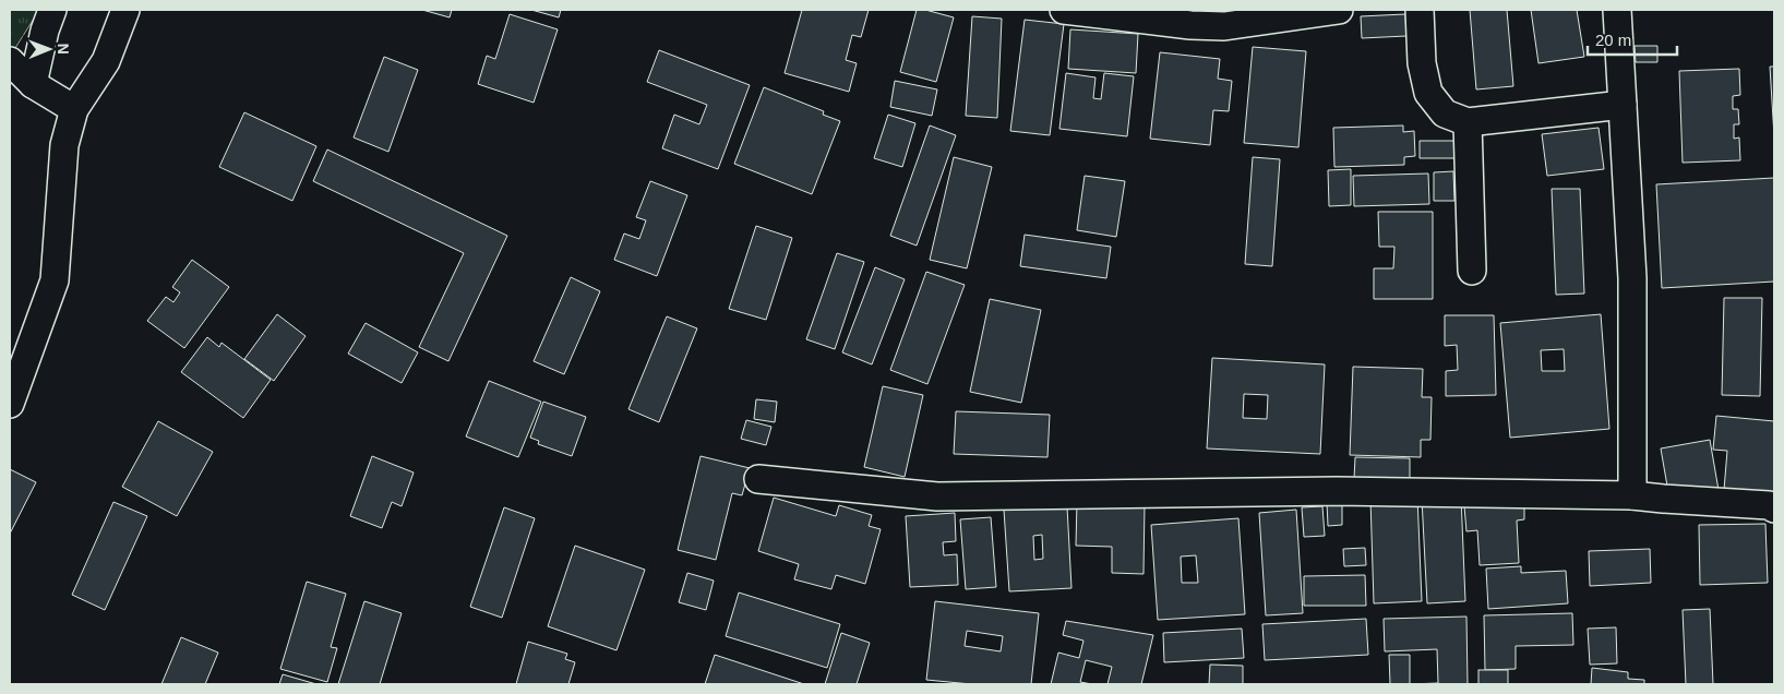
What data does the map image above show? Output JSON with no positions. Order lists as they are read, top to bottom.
{
  "scale_bar": "20 m",
  "north": "right"
}
